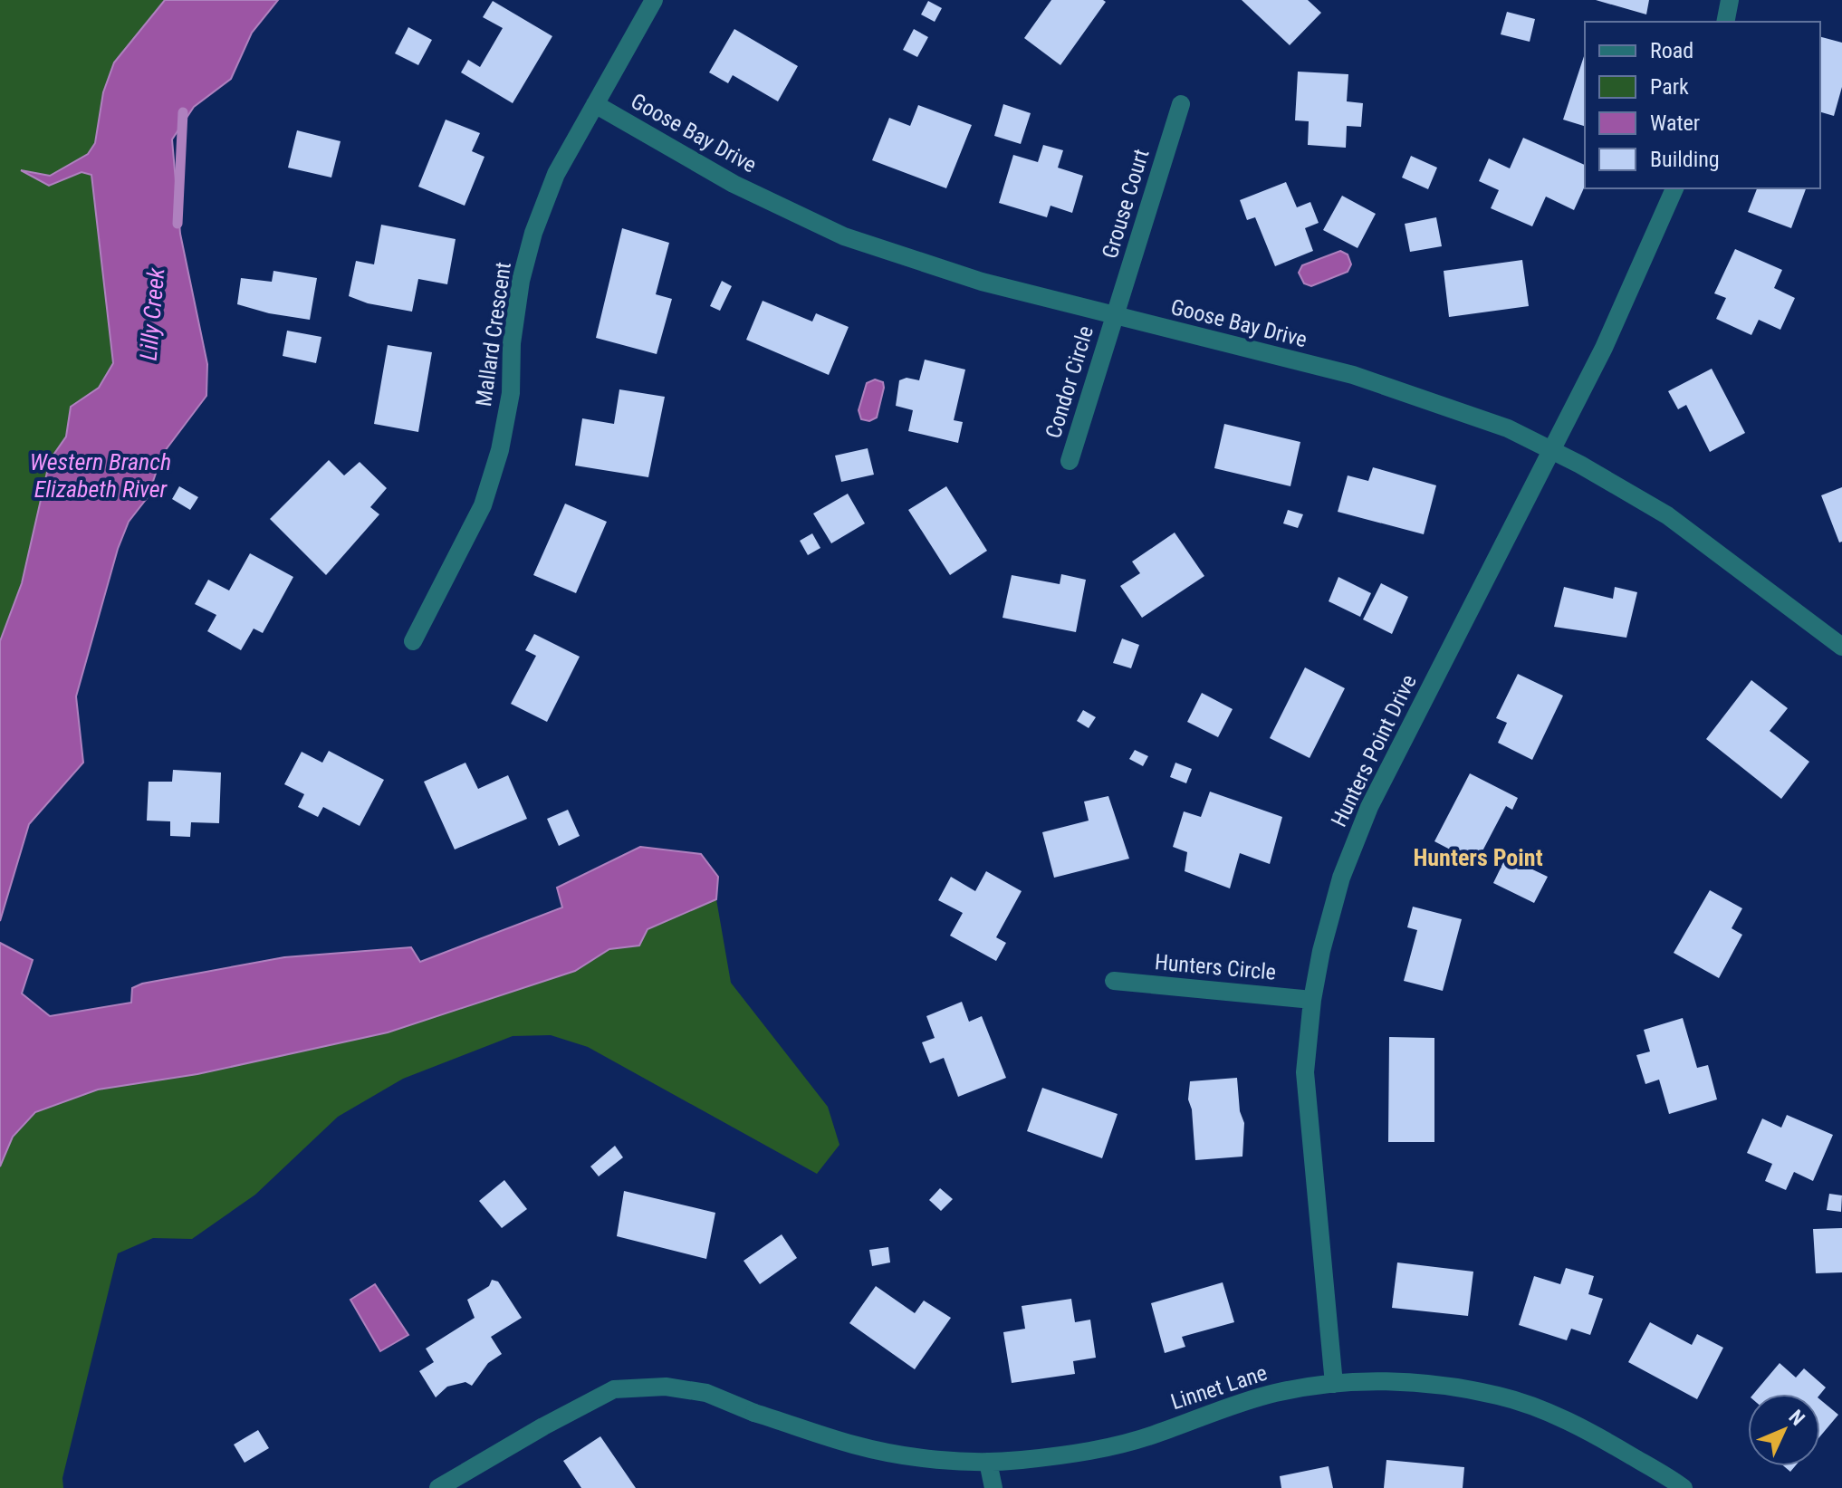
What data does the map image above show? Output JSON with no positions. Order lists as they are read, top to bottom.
{
  "streets": {
    "street": [
      "Goose Bay Drive",
      "Grouse Court",
      "Mallard Crescent",
      "Condor Circle",
      "Hunters Point Drive",
      "Hunters Circle",
      "Linnet Lane"
    ]
  },
  "crossings": [
    ["Goose Bay Drive", "Grouse Court"],
    ["Goose Bay Drive", "Mallard Crescent"],
    ["Goose Bay Drive", "Condor Circle"],
    ["Goose Bay Drive", "Hunters Point Drive"],
    ["Grouse Court", "Condor Circle"],
    ["Hunters Point Drive", "Hunters Circle"],
    ["Hunters Point Drive", "Linnet Lane"]
  ],
  "districts": ["Hunters Point"],
  "water": ["Lilly Creek", "Western Branch Elizabeth River"],
  "legend": [
    "Road",
    "Park",
    "Water",
    "Building"
  ],
  "north": "top right"
}
